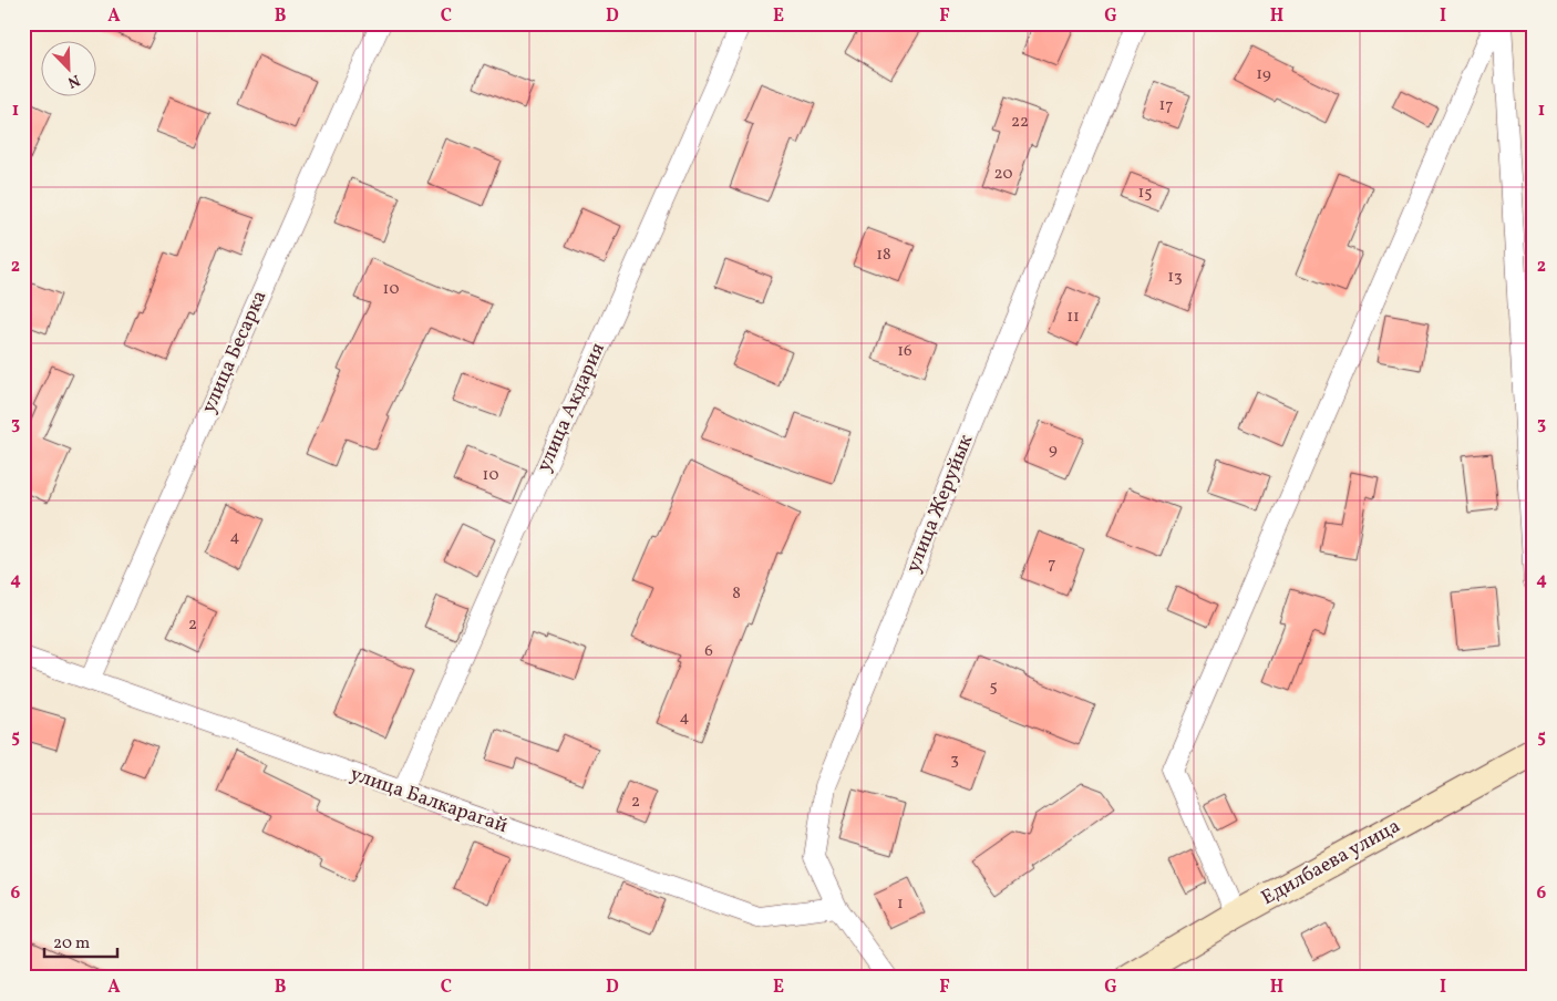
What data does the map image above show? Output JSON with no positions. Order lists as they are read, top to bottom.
{
  "streets": {
    "street": [
      "улица Бесарка",
      "улица Акдария",
      "улица Жеруйык",
      "улица Балкарагай",
      "Едилбаева улица"
    ]
  },
  "crossings": [
    ["улица Бесарка", "улица Балкарагай"],
    ["улица Акдария", "улица Балкарагай"],
    ["улица Жеруйык", "улица Балкарагай"]
  ],
  "house_numbers": [
    "19",
    "17",
    "22",
    "20",
    "15",
    "18",
    "13",
    "10",
    "11",
    "16",
    "9",
    "10",
    "4",
    "7",
    "8",
    "2",
    "6",
    "5",
    "4",
    "3",
    "2",
    "1"
  ],
  "scale_bar": "20 m",
  "north": "bottom right",
  "grid": {
    "columns": [
      "A",
      "B",
      "C",
      "D",
      "E",
      "F",
      "G",
      "H",
      "I"
    ],
    "rows": [
      "1",
      "2",
      "3",
      "4",
      "5",
      "6"
    ]
  }
}
